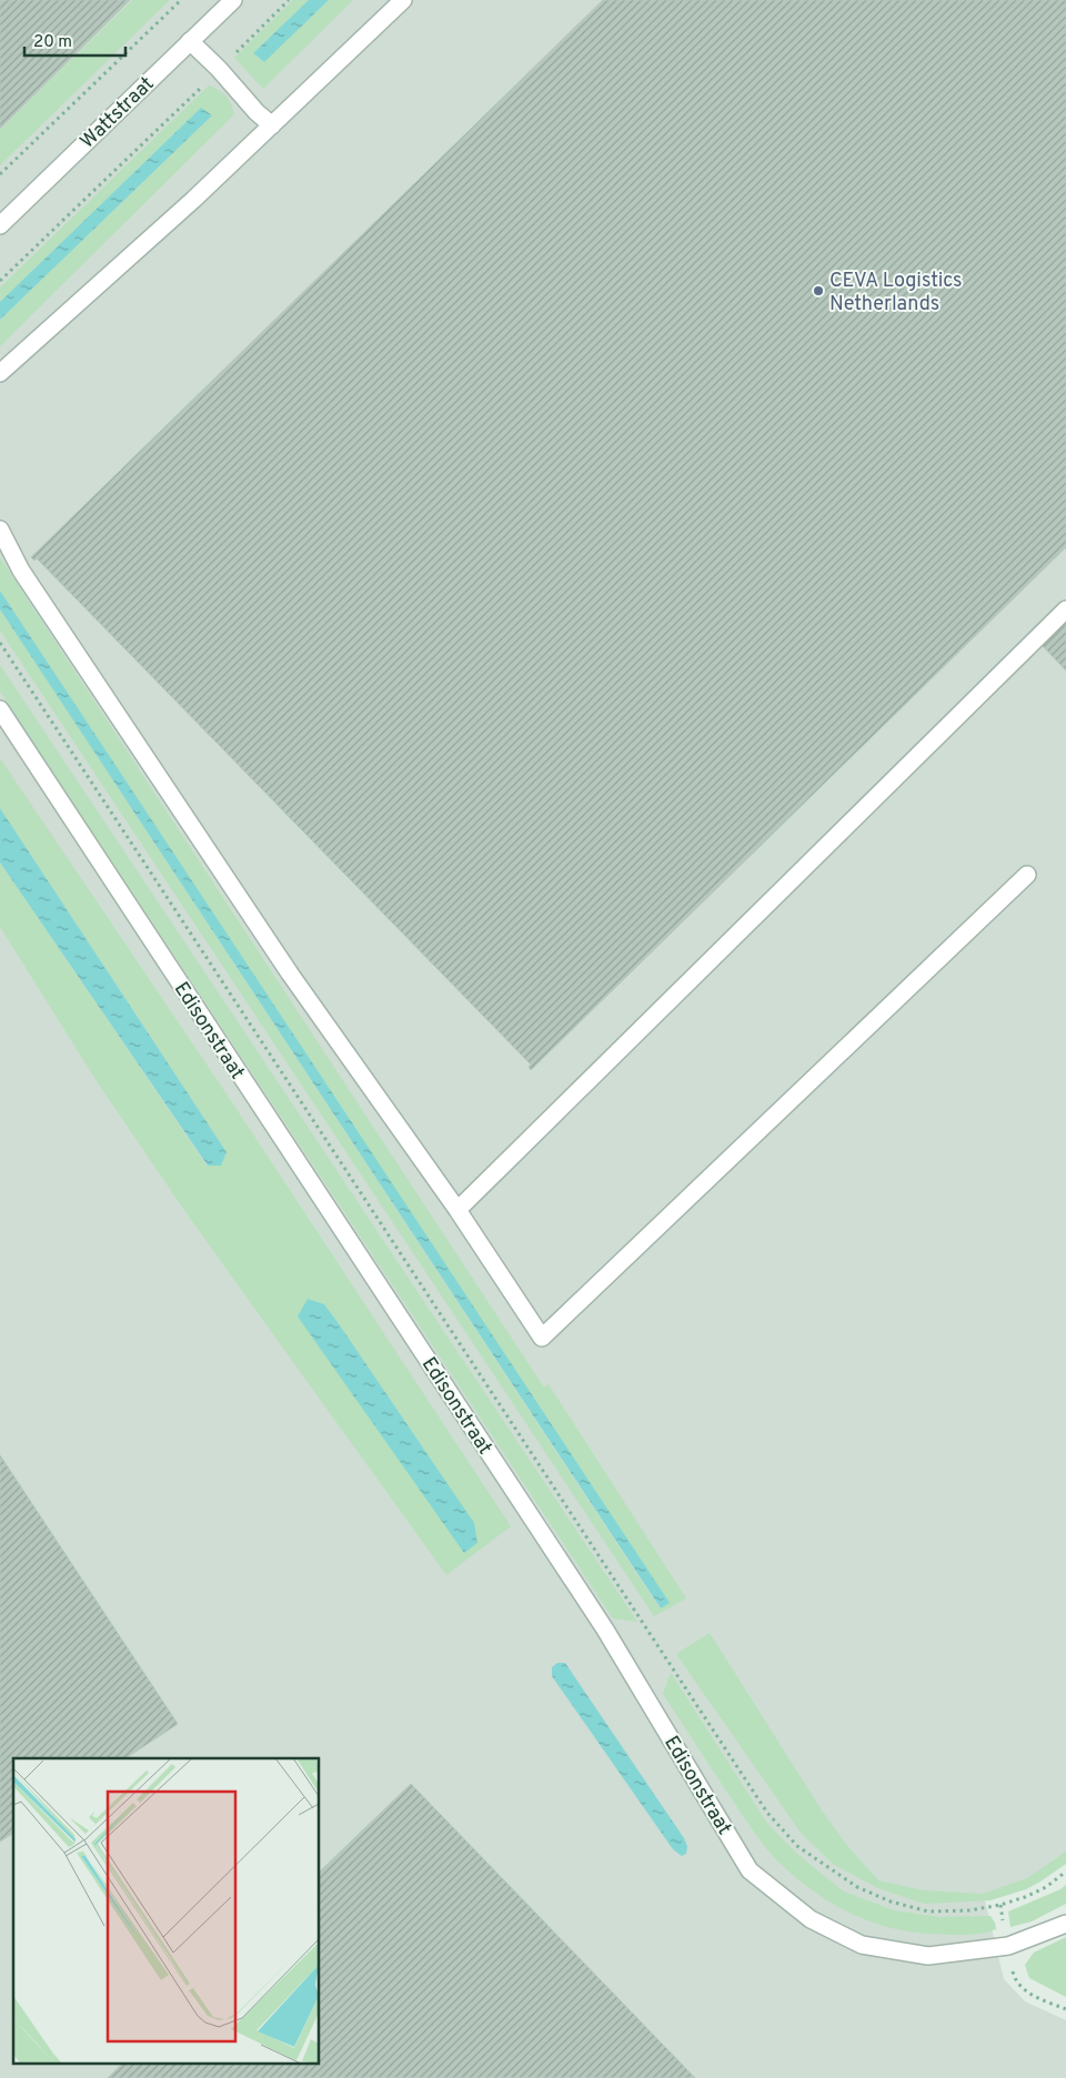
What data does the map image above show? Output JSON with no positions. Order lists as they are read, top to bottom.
{
  "streets": {
    "street": ["Wattstraat", "Edisonstraat"]
  },
  "places": ["CEVA Logistics Netherlands"],
  "scale_bar": "20 m"
}
